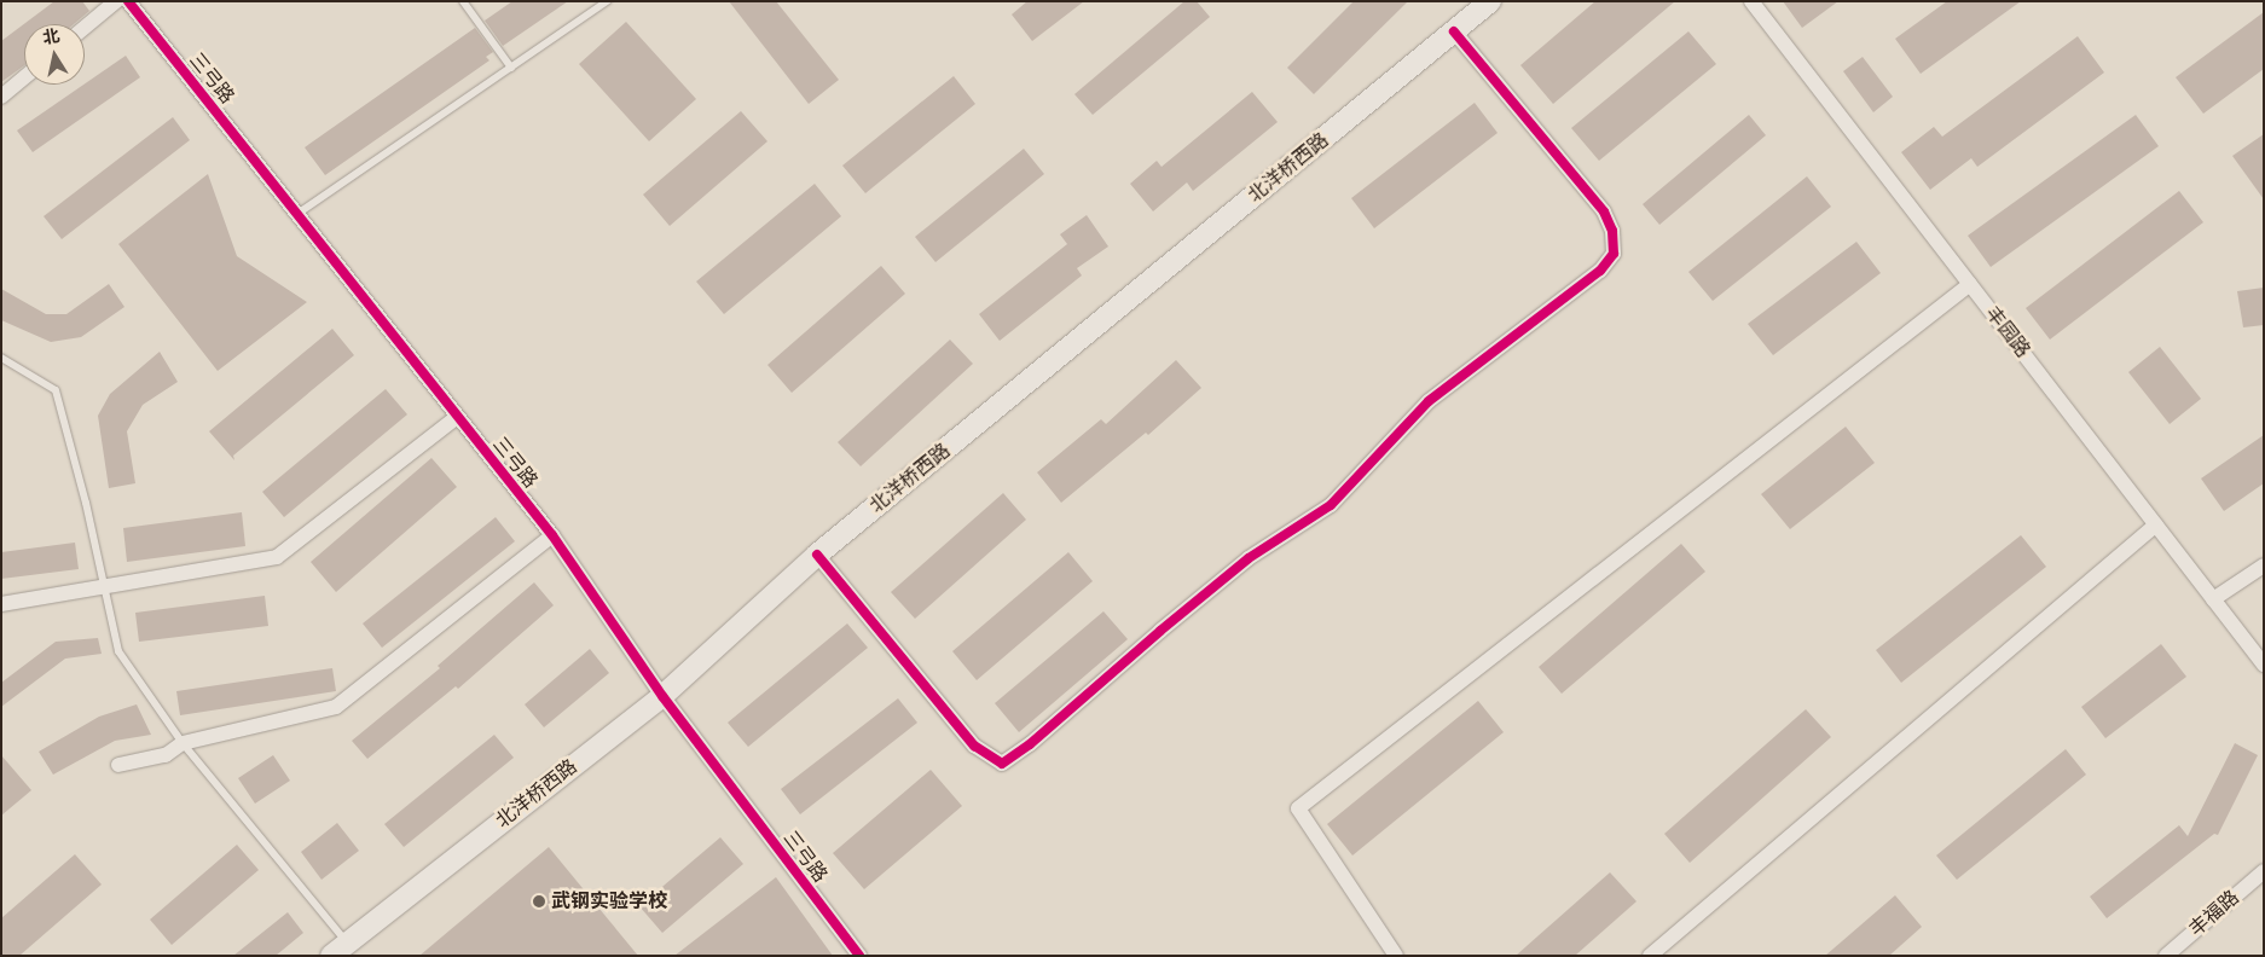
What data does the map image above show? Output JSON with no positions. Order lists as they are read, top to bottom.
{
  "streets": {
    "main road": ["北洋桥西路"],
    "street": ["三弓路", "丰园路", "丰福路"]
  },
  "crossings": [
    ["三弓路", "北洋桥西路"]
  ],
  "places": ["武钢实验学校"],
  "north": "top"
}
